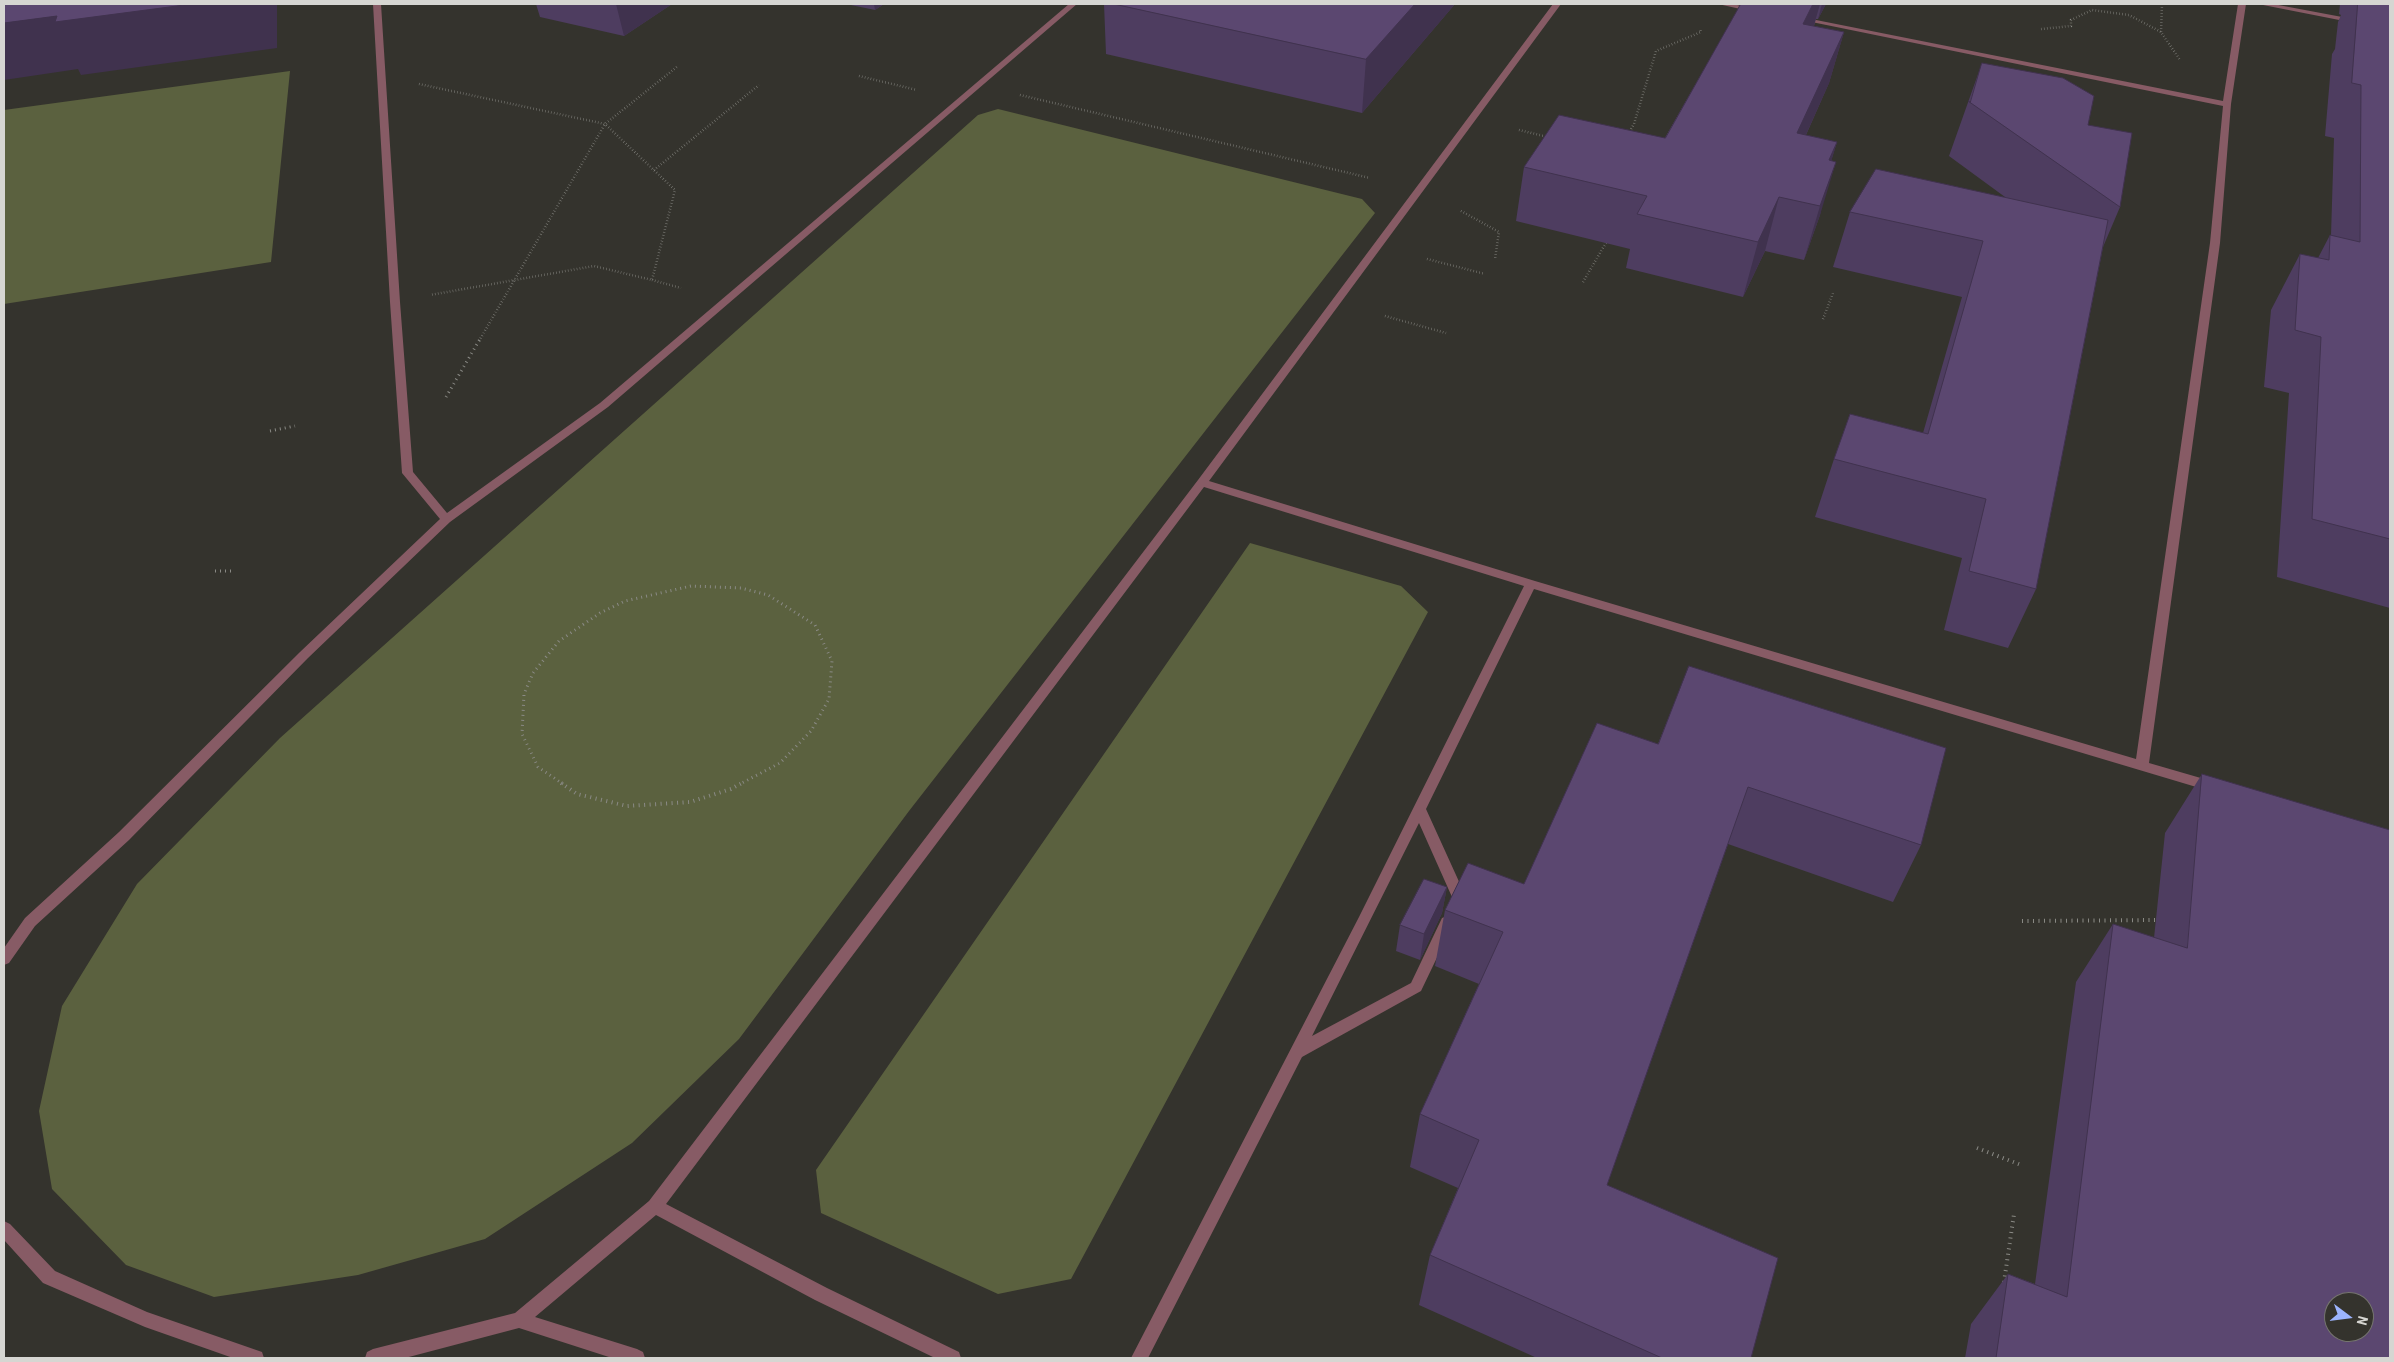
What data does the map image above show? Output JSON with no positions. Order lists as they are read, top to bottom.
{
  "north": "right"
}
